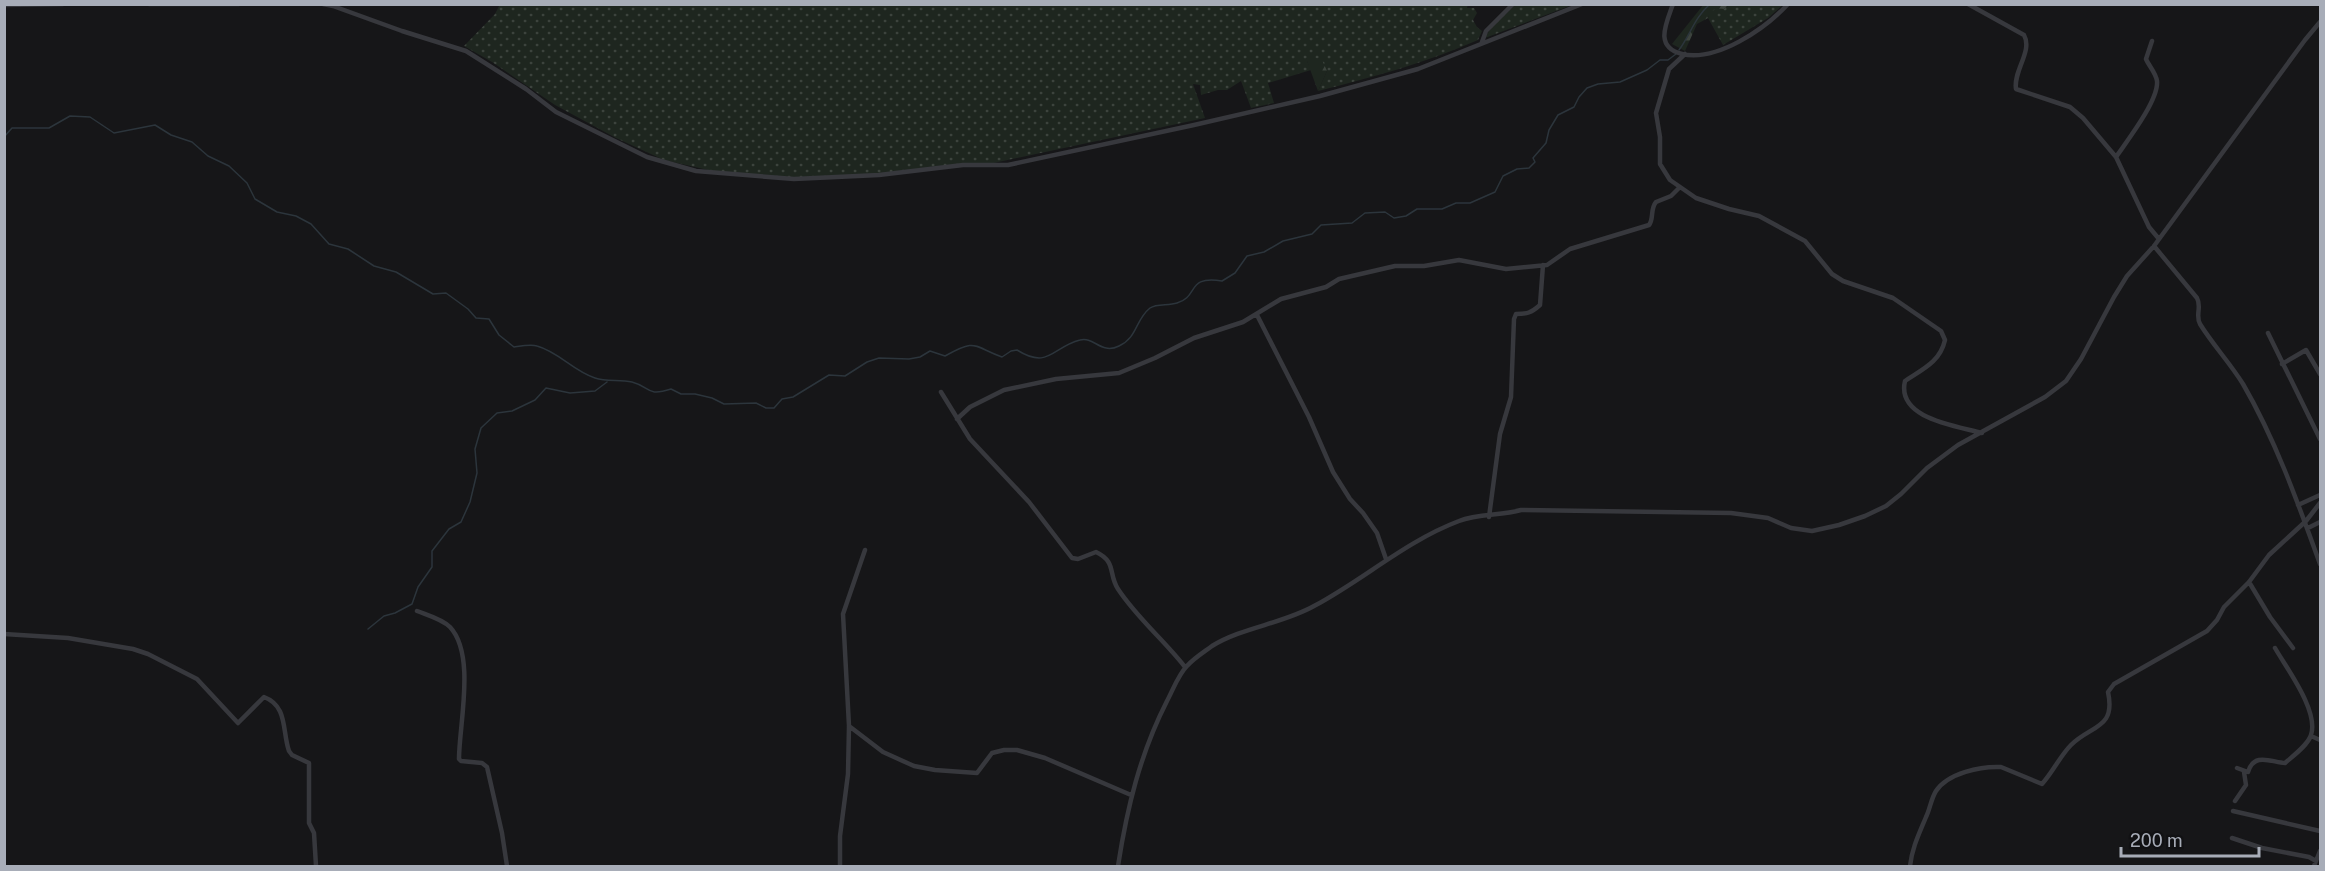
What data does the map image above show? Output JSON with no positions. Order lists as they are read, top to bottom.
{
  "scale_bar": "200 m"
}
